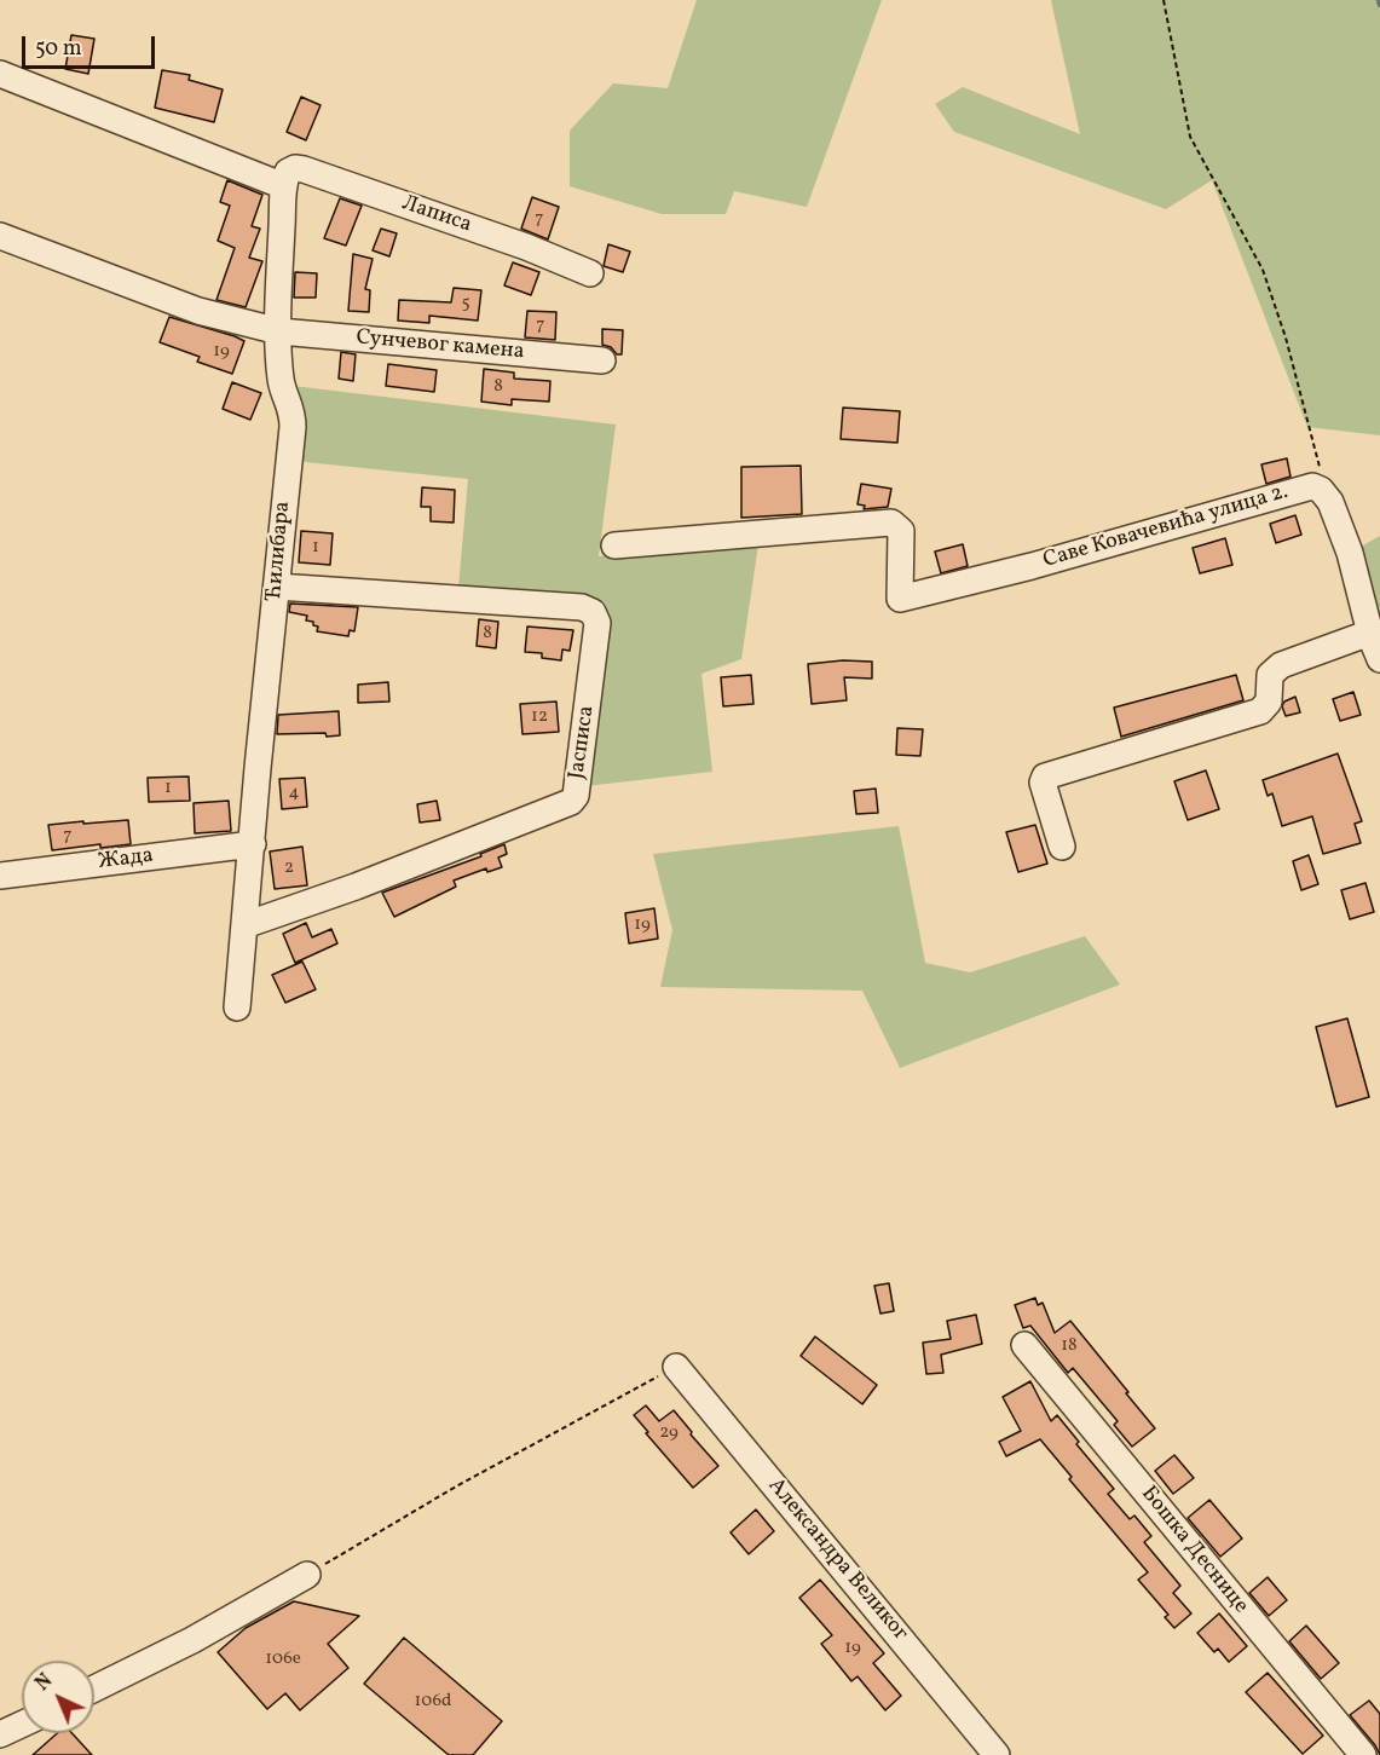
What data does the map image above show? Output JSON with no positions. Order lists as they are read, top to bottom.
{
  "streets": {
    "street": [
      "Лаписа",
      "Сунчевог камена",
      "Саве Ковачевића улица 2.",
      "Ћилибара",
      "Јасписа",
      "Жада",
      "Бошка Деснице",
      "Александра Великог"
    ]
  },
  "crossings": [
    ["Лаписа", "Ћилибара"],
    ["Сунчевог камена", "Ћилибара"],
    ["Ћилибара", "Јасписа"],
    ["Ћилибара", "Жада"]
  ],
  "house_numbers": [
    "7",
    "5",
    "7",
    "19",
    "8",
    "1",
    "8",
    "12",
    "1",
    "4",
    "7",
    "2",
    "19",
    "18",
    "29",
    "19",
    "106e",
    "106d"
  ],
  "scale_bar": "50 m",
  "north": "top left"
}
